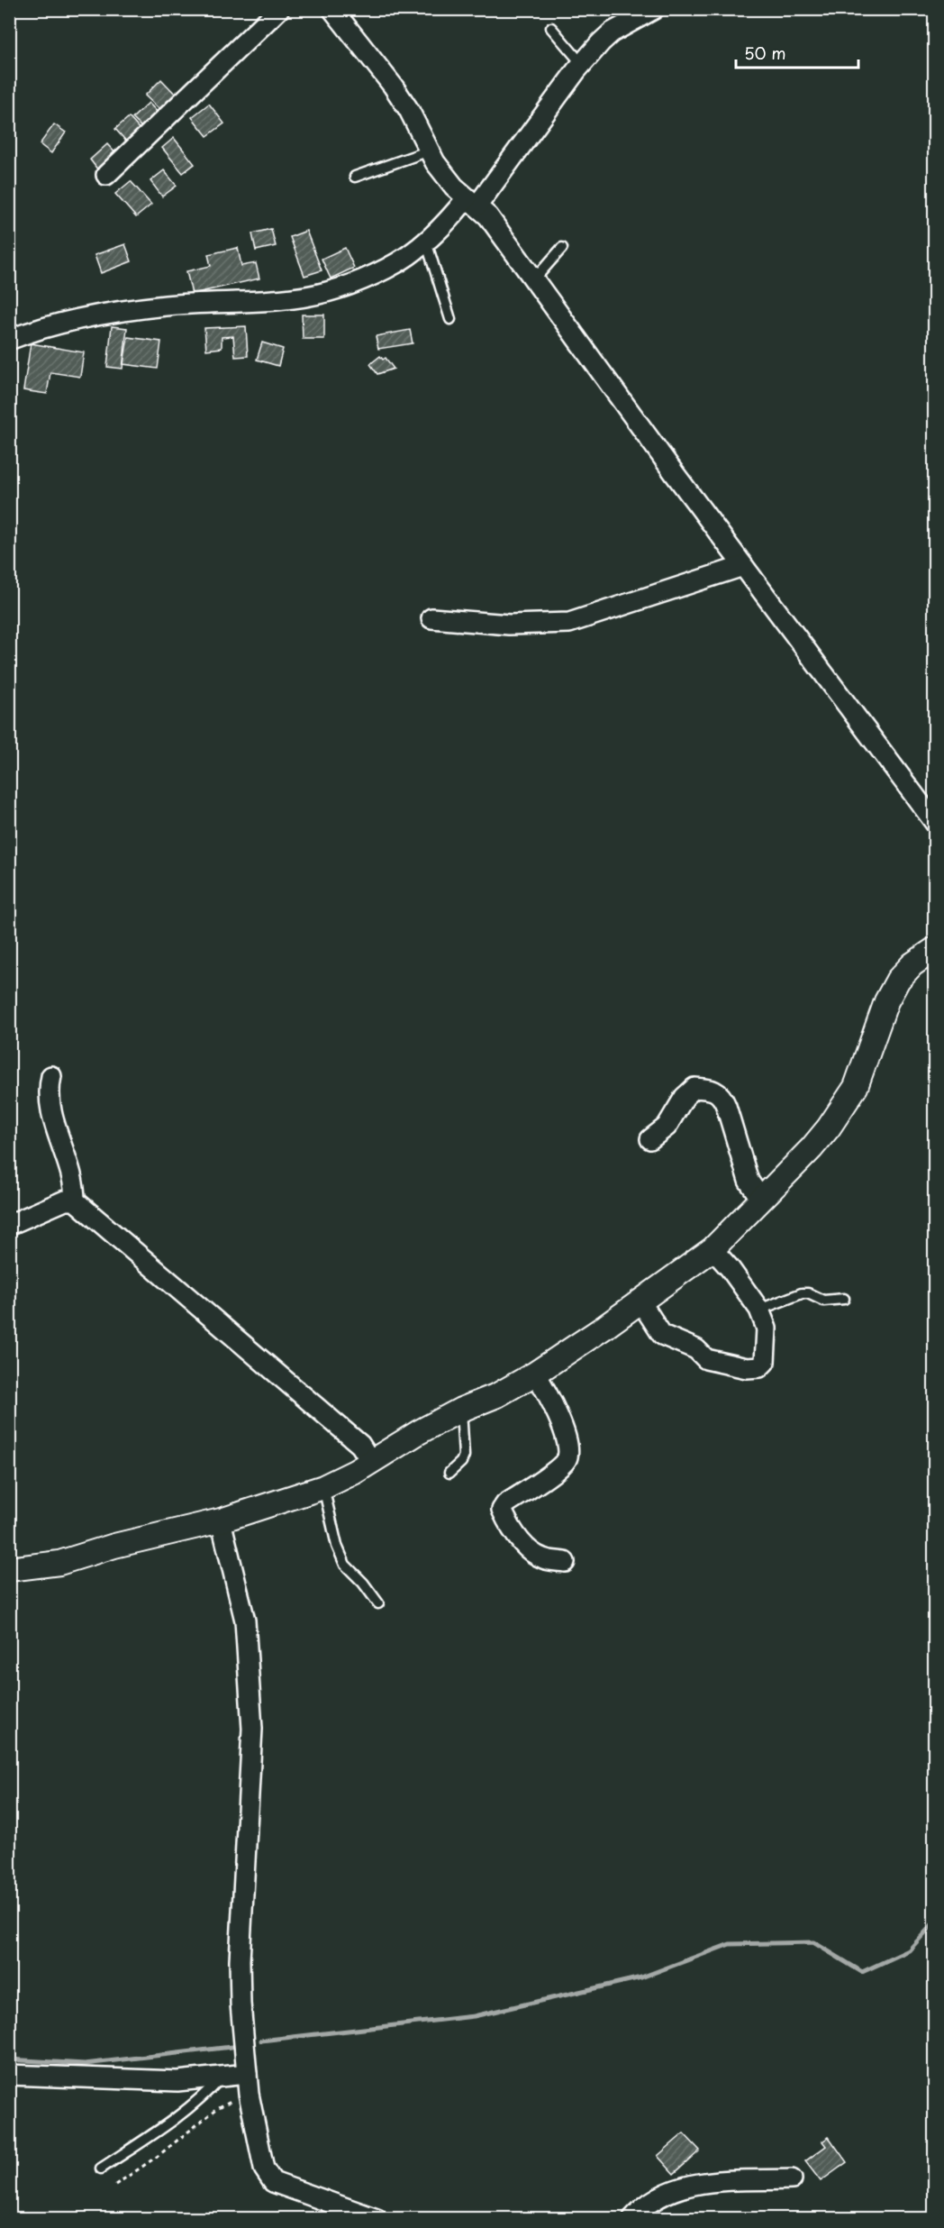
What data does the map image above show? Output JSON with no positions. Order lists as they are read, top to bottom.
{
  "scale_bar": "50 m"
}
